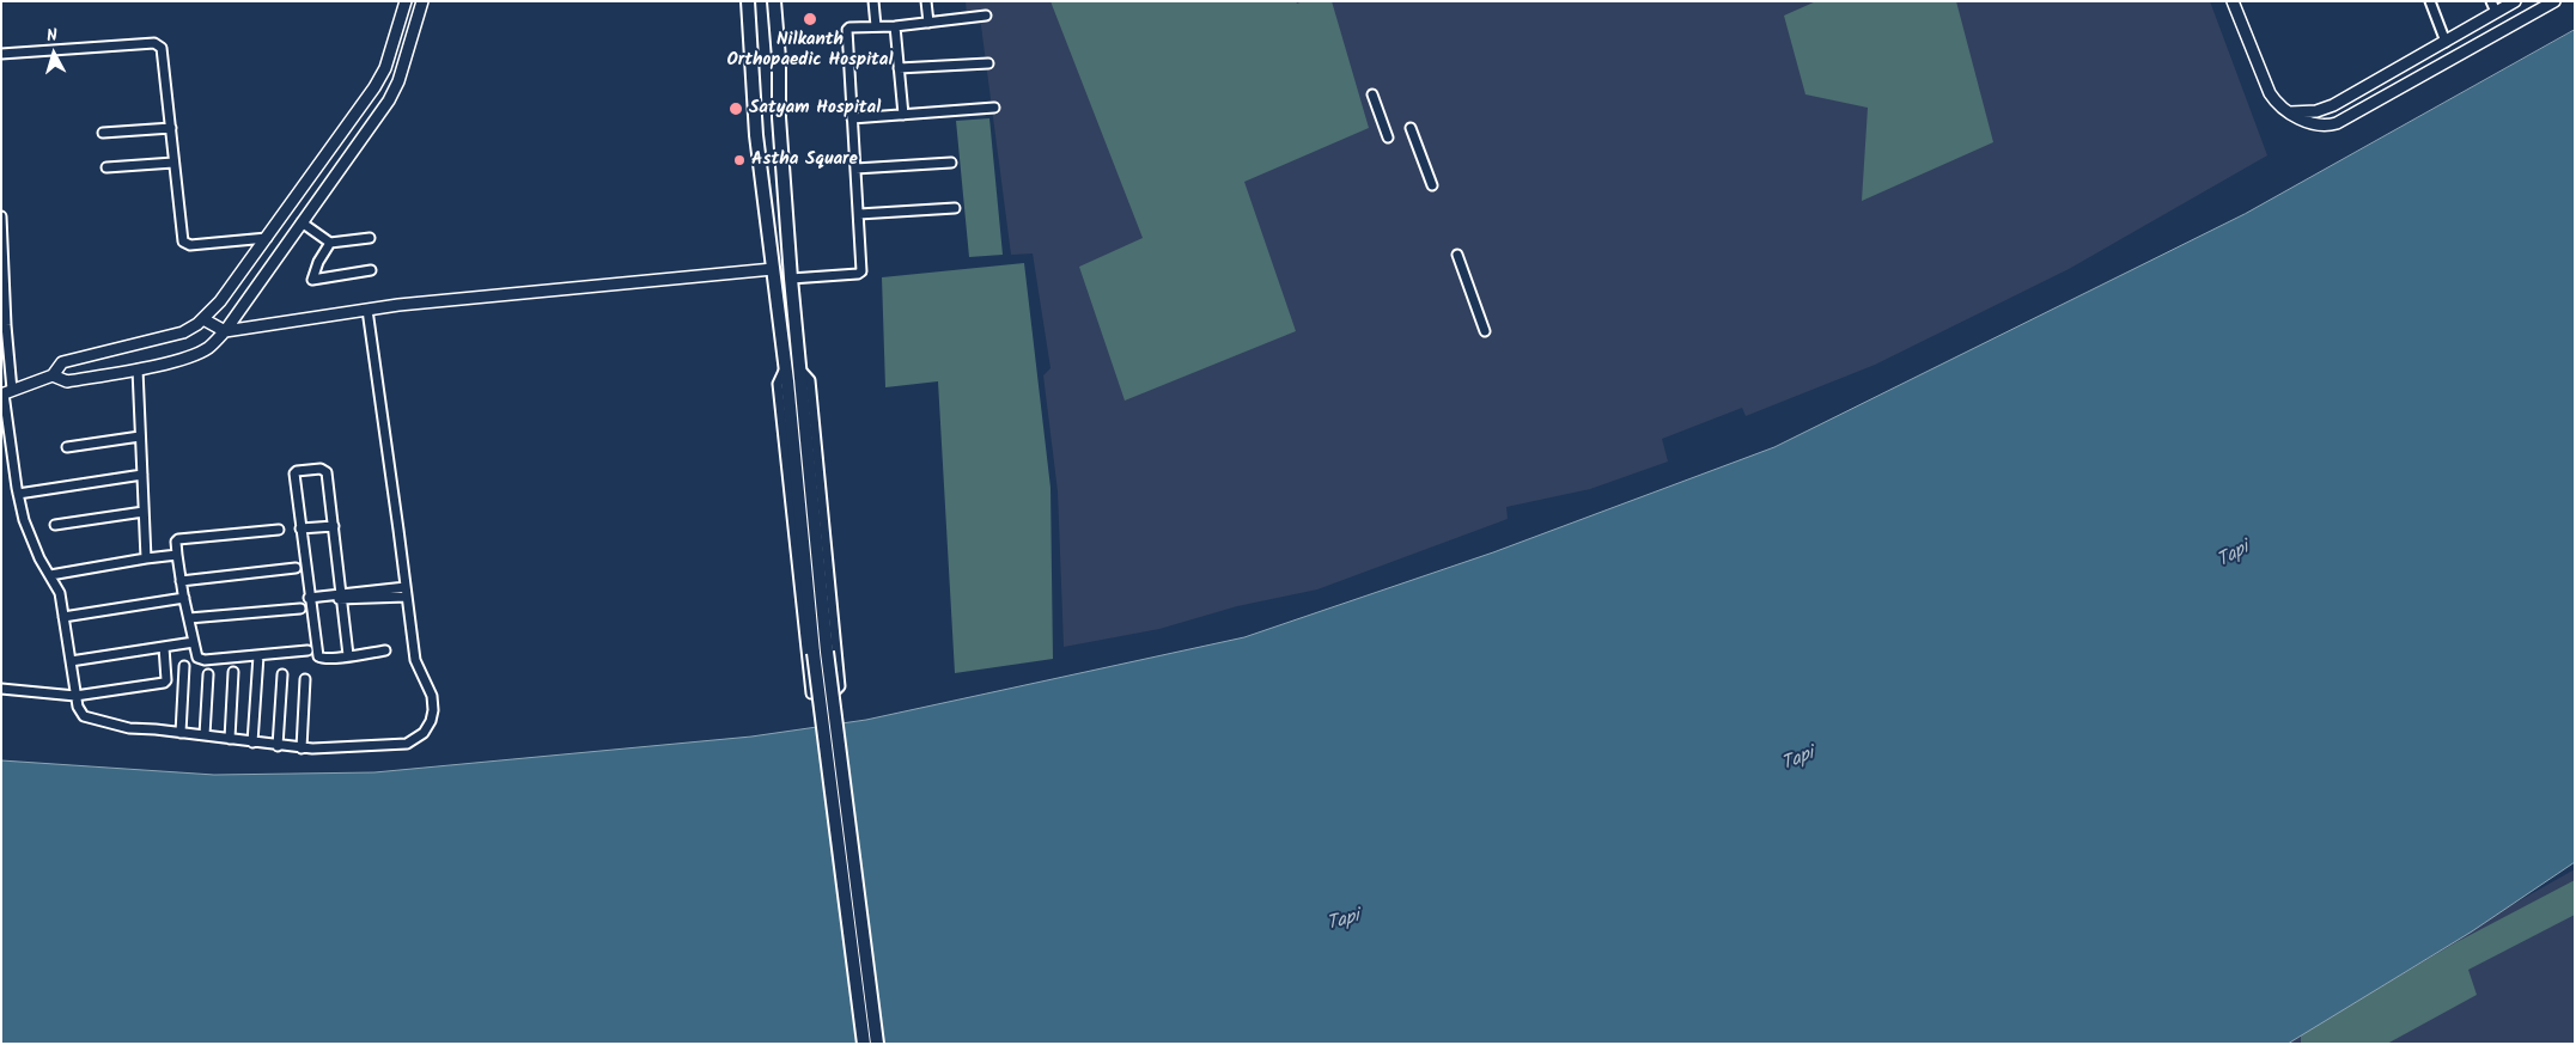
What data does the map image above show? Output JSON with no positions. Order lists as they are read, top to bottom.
{
  "water": ["Tapi"],
  "places": ["Nilkanth Orthopaedic Hospital", "Satyam Hospital", "Astha Square"],
  "north": "top"
}
